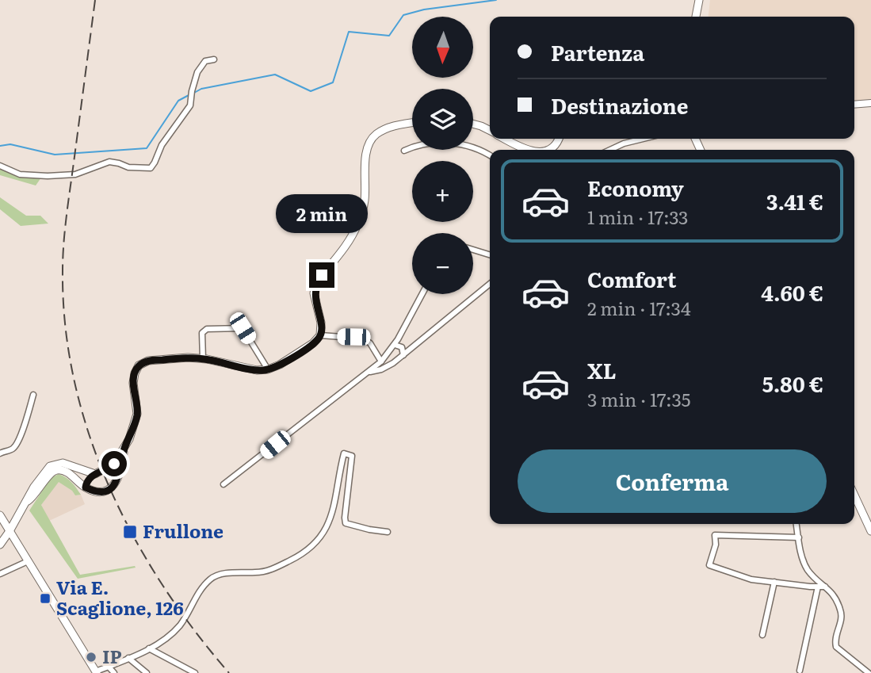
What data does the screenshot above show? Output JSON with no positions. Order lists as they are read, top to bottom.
{
  "places": {
    "transit": ["Frullone", "Via E. Scaglione, 126"],
    "other": ["IP"]
  },
  "north": "bottom",
  "page": {
    "map_buttons": ["+", "−"],
    "banner": ["Partenza", "Destinazione"],
    "list": [
      {
        "name": "Economy",
        "note": "1 min · 17:33",
        "value": "3.41 €"
      },
      {
        "name": "Comfort",
        "note": "2 min · 17:34",
        "value": "4.60 €"
      },
      {
        "name": "XL",
        "note": "3 min · 17:35",
        "value": "5.80 €"
      }
    ],
    "bubble": "2 min",
    "buttons": "Conferma"
  }
}
